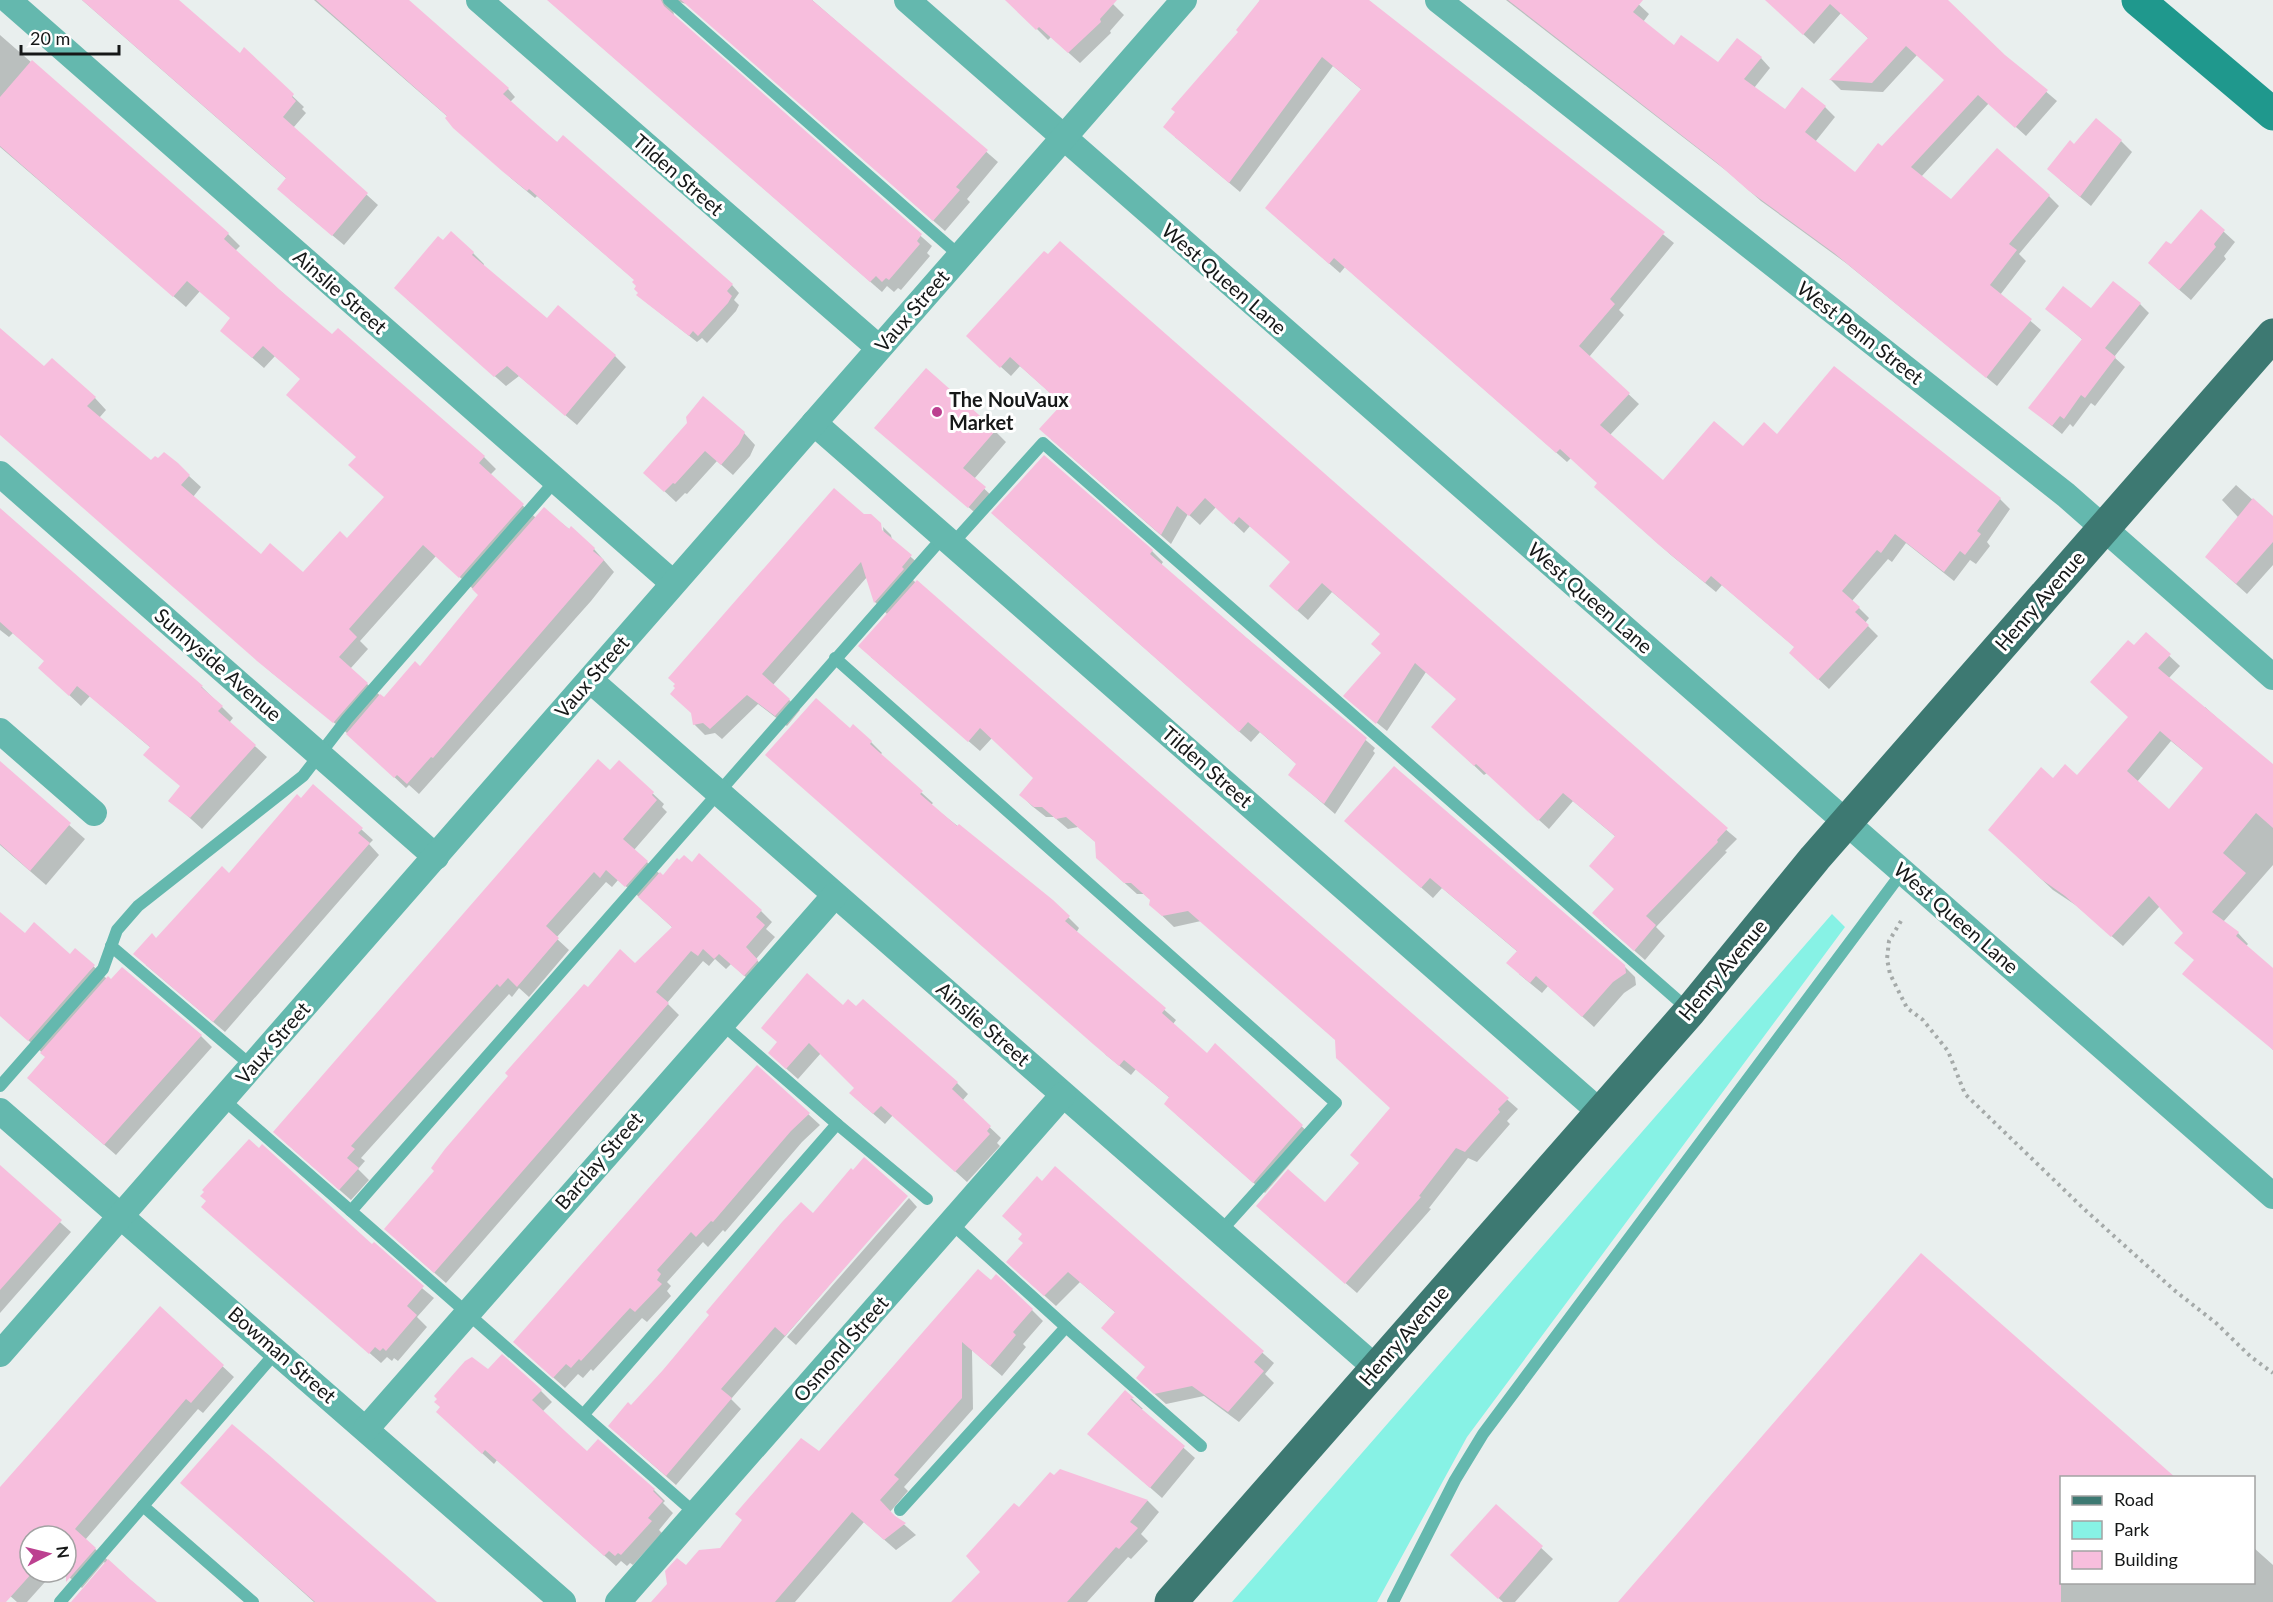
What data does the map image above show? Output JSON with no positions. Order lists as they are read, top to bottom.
{
  "streets": {
    "main road": ["Henry Avenue"],
    "street": [
      "Tilden Street",
      "West Queen Lane",
      "Ainslie Street",
      "Vaux Street",
      "West Penn Street",
      "Sunnyside Avenue",
      "Barclay Street",
      "Osmond Street",
      "Bowman Street"
    ]
  },
  "crossings": [
    ["Tilden Street", "Vaux Street"],
    ["Tilden Street", "Henry Avenue"],
    ["West Queen Lane", "Vaux Street"],
    ["West Queen Lane", "Henry Avenue"],
    ["Ainslie Street", "Vaux Street"],
    ["Ainslie Street", "Henry Avenue"],
    ["Ainslie Street", "Barclay Street"],
    ["Ainslie Street", "Osmond Street"],
    ["Vaux Street", "Sunnyside Avenue"],
    ["Vaux Street", "Bowman Street"],
    ["West Penn Street", "Henry Avenue"],
    ["Barclay Street", "Bowman Street"]
  ],
  "places": ["The NouVaux Market"],
  "legend": ["Road", "Park", "Building"],
  "scale_bar": "20 m",
  "north": "right"
}
